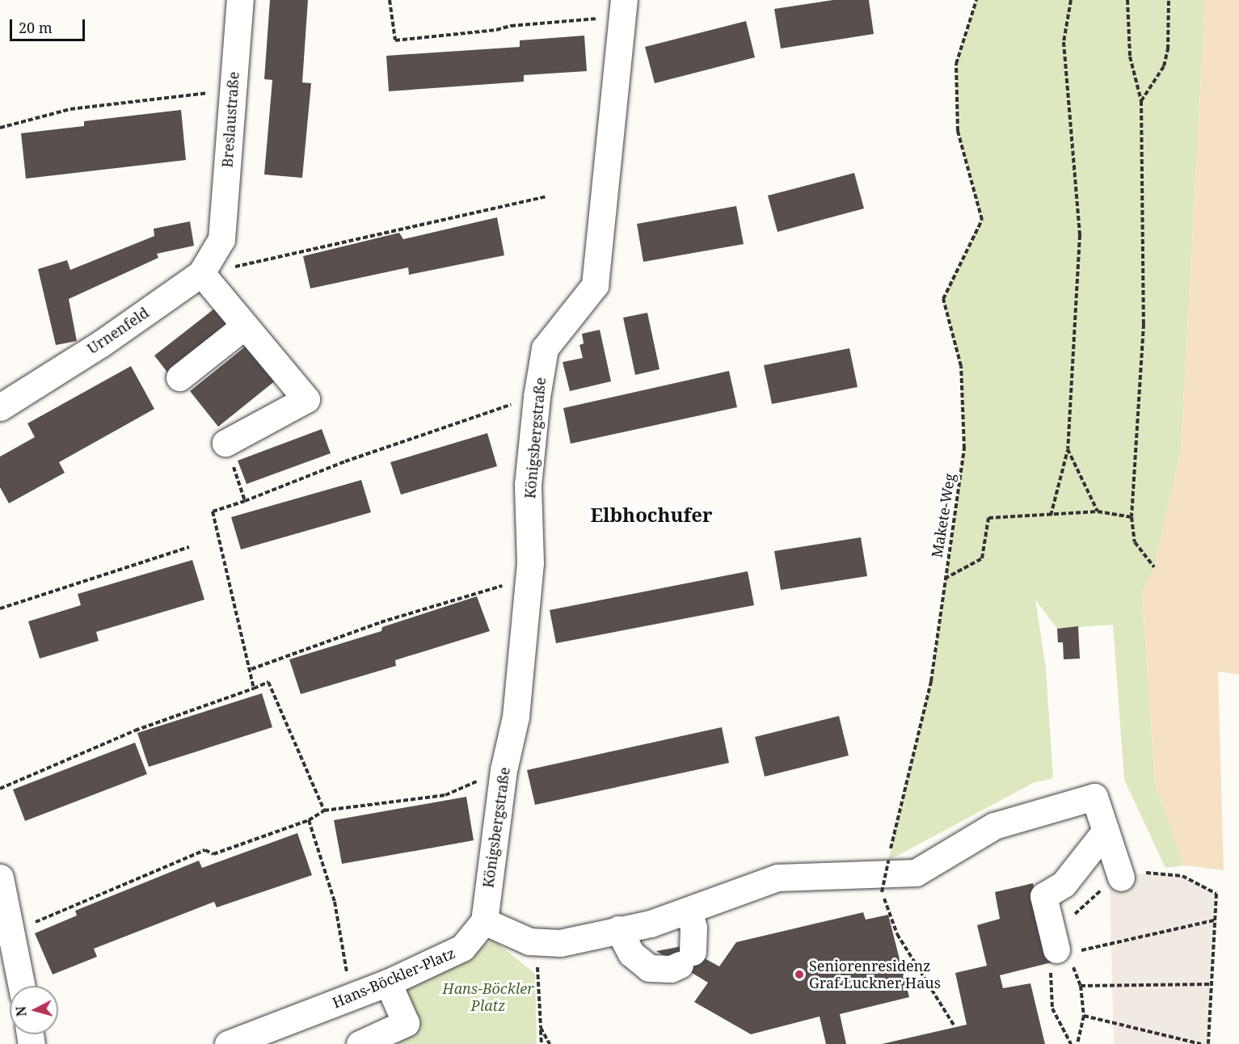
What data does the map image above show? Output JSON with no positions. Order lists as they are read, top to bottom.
{
  "streets": {
    "street": [
      "Breslaustraße",
      "Urnenfeld",
      "Königsbergstraße",
      "Hans-Böckler-Platz"
    ],
    "path": ["Makete-Weg"]
  },
  "crossings": [
    ["Breslaustraße", "Urnenfeld"],
    ["Königsbergstraße", "Hans-Böckler-Platz"]
  ],
  "districts": ["Elbhochufer"],
  "parks": ["Hans-Böckler Platz"],
  "places": ["Seniorenresidenz Graf Luckner Haus"],
  "scale_bar": "20 m",
  "north": "left"
}
